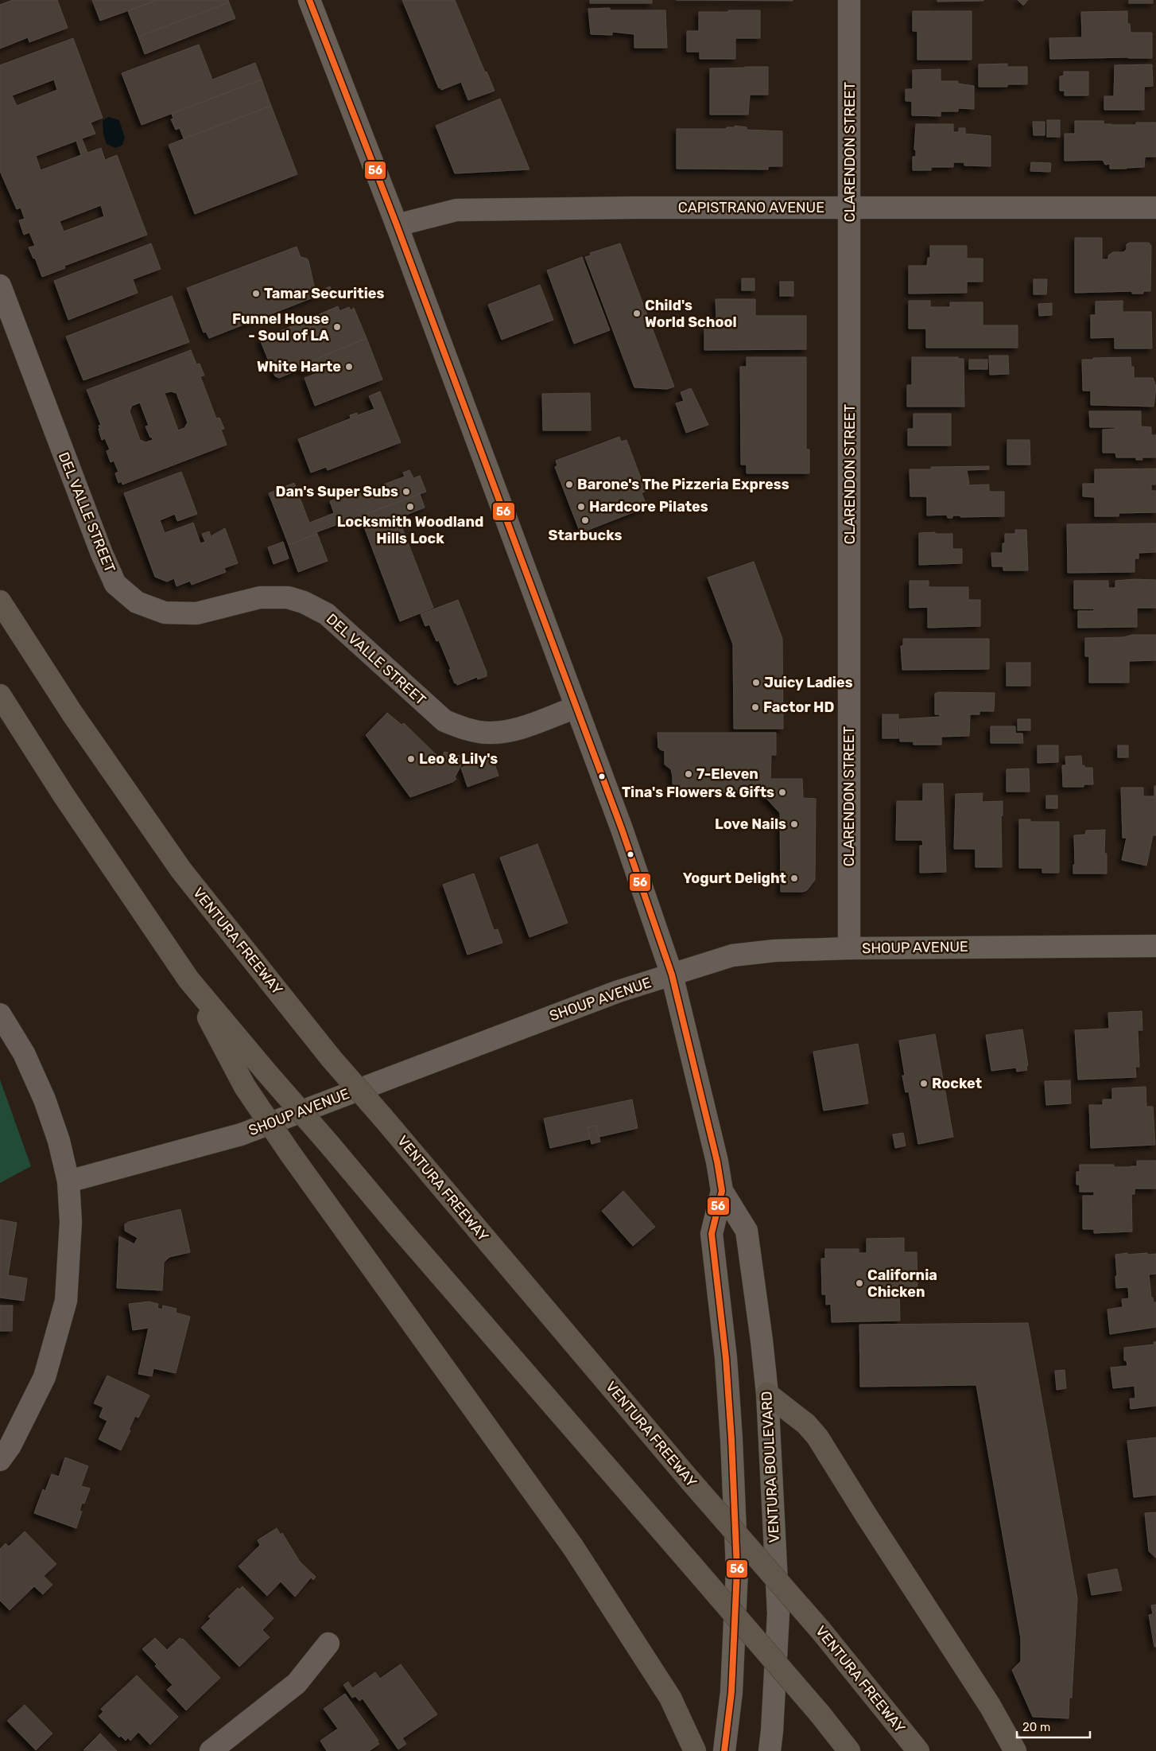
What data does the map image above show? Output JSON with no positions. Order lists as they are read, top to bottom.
{
  "streets": {
    "highway": ["VENTURA FREEWAY"],
    "main road": ["SHOUP AVENUE", "VENTURA BOULEVARD"],
    "street": ["CLARENDON STREET", "CAPISTRANO AVENUE", "DEL VALLE STREET"]
  },
  "crossings": [
    ["CLARENDON STREET", "CAPISTRANO AVENUE"],
    ["CLARENDON STREET", "SHOUP AVENUE"],
    ["CAPISTRANO AVENUE", "VENTURA BOULEVARD"],
    ["DEL VALLE STREET", "VENTURA BOULEVARD"],
    ["SHOUP AVENUE", "VENTURA BOULEVARD"]
  ],
  "places": [
    "Tamar Securities",
    "Child's World School",
    "Funnel House - Soul of LA",
    "White Harte",
    "Barone's The Pizzeria Express",
    "Dan's Super Subs",
    "Locksmith Woodland Hills Lock",
    "Hardcore Pilates",
    "Starbucks",
    "Juicy Ladies",
    "Factor HD",
    "Leo & Lily's",
    "7-Eleven",
    "Tina's Flowers & Gifts",
    "Love Nails",
    "Yogurt Delight",
    "Rocket",
    "California Chicken"
  ],
  "lines": ["transit line 56"],
  "scale_bar": "20 m"
}
